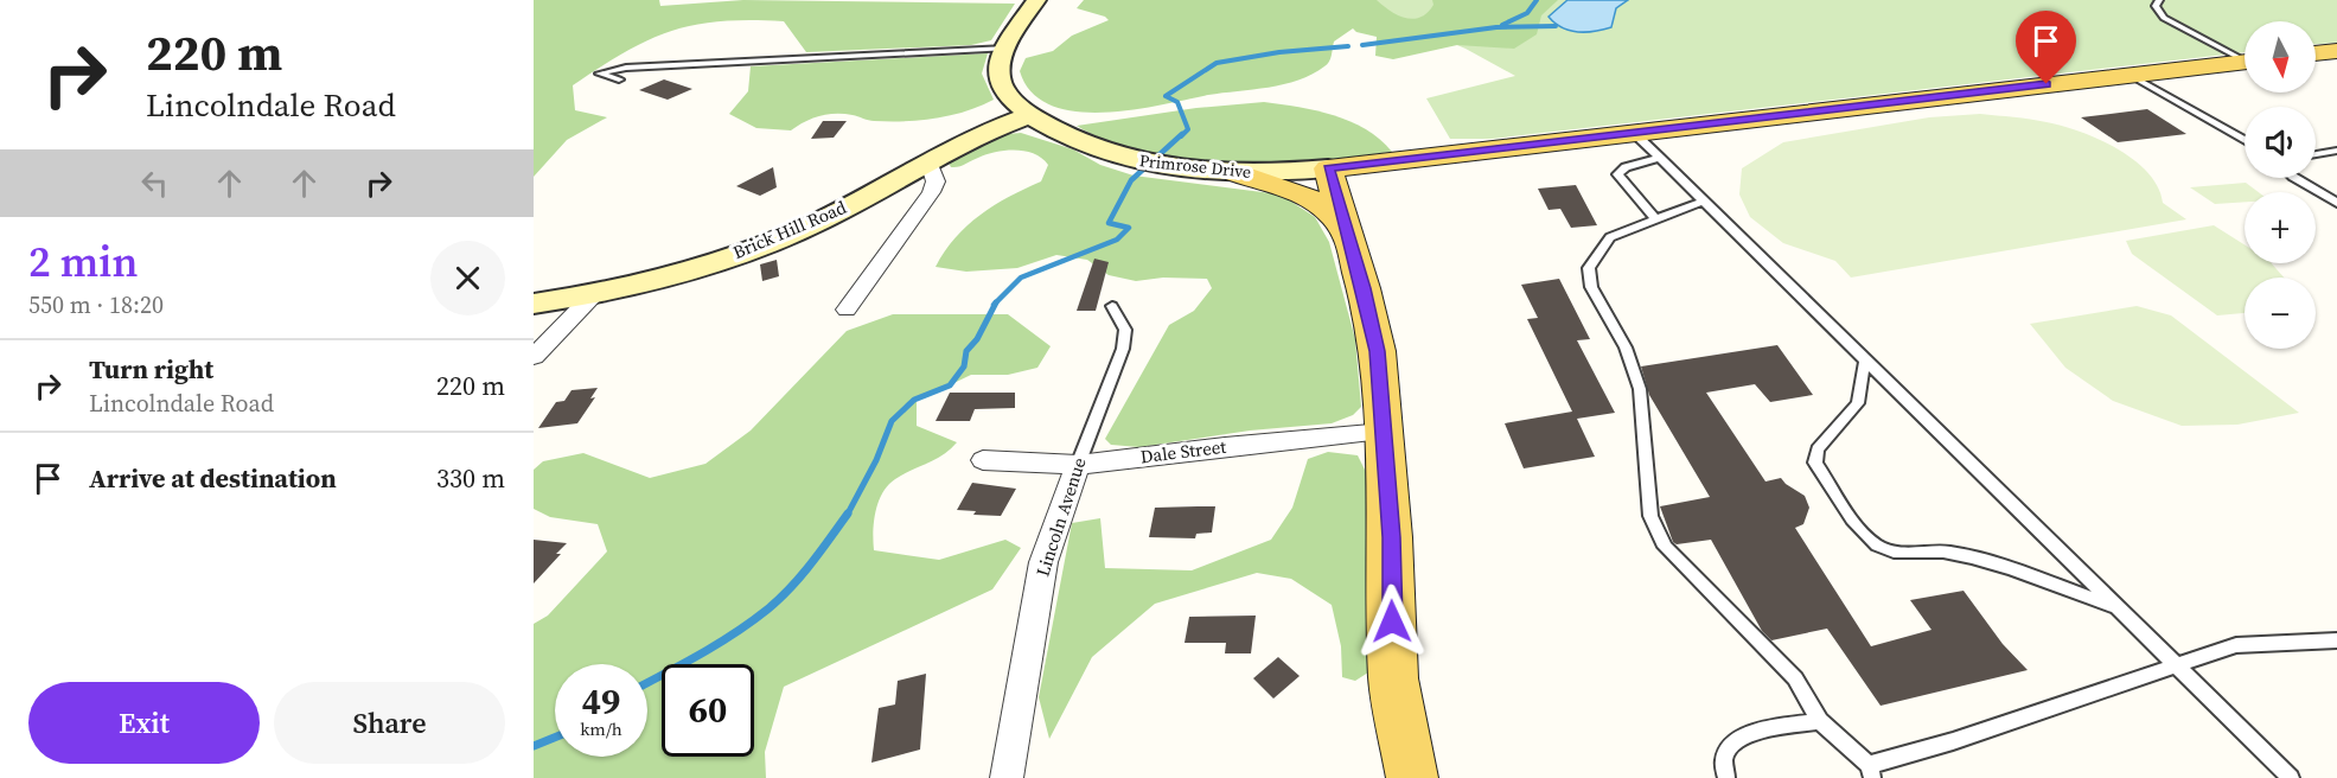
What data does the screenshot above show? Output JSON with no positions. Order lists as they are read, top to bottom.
{
  "streets": {
    "main road": ["Primrose Drive", "Brick Hill Road"],
    "street": ["Dale Street", "Lincoln Avenue"]
  },
  "crossings": [
    ["Primrose Drive", "Brick Hill Road"],
    ["Dale Street", "Lincoln Avenue"]
  ],
  "north": "bottom",
  "page": {
    "turn": ["220 m", "Lincolndale Road"],
    "map_buttons": ["+", "−"],
    "heading": ["2 min", "550 m · 18:20"],
    "list": [
      {
        "name": "Turn right",
        "note": "Lincolndale Road",
        "value": "220 m"
      },
      {
        "name": "Arrive at destination",
        "value": "330 m"
      }
    ],
    "speed": "49 km/h",
    "limit": "60",
    "buttons": ["Exit", "Share"]
  }
}
